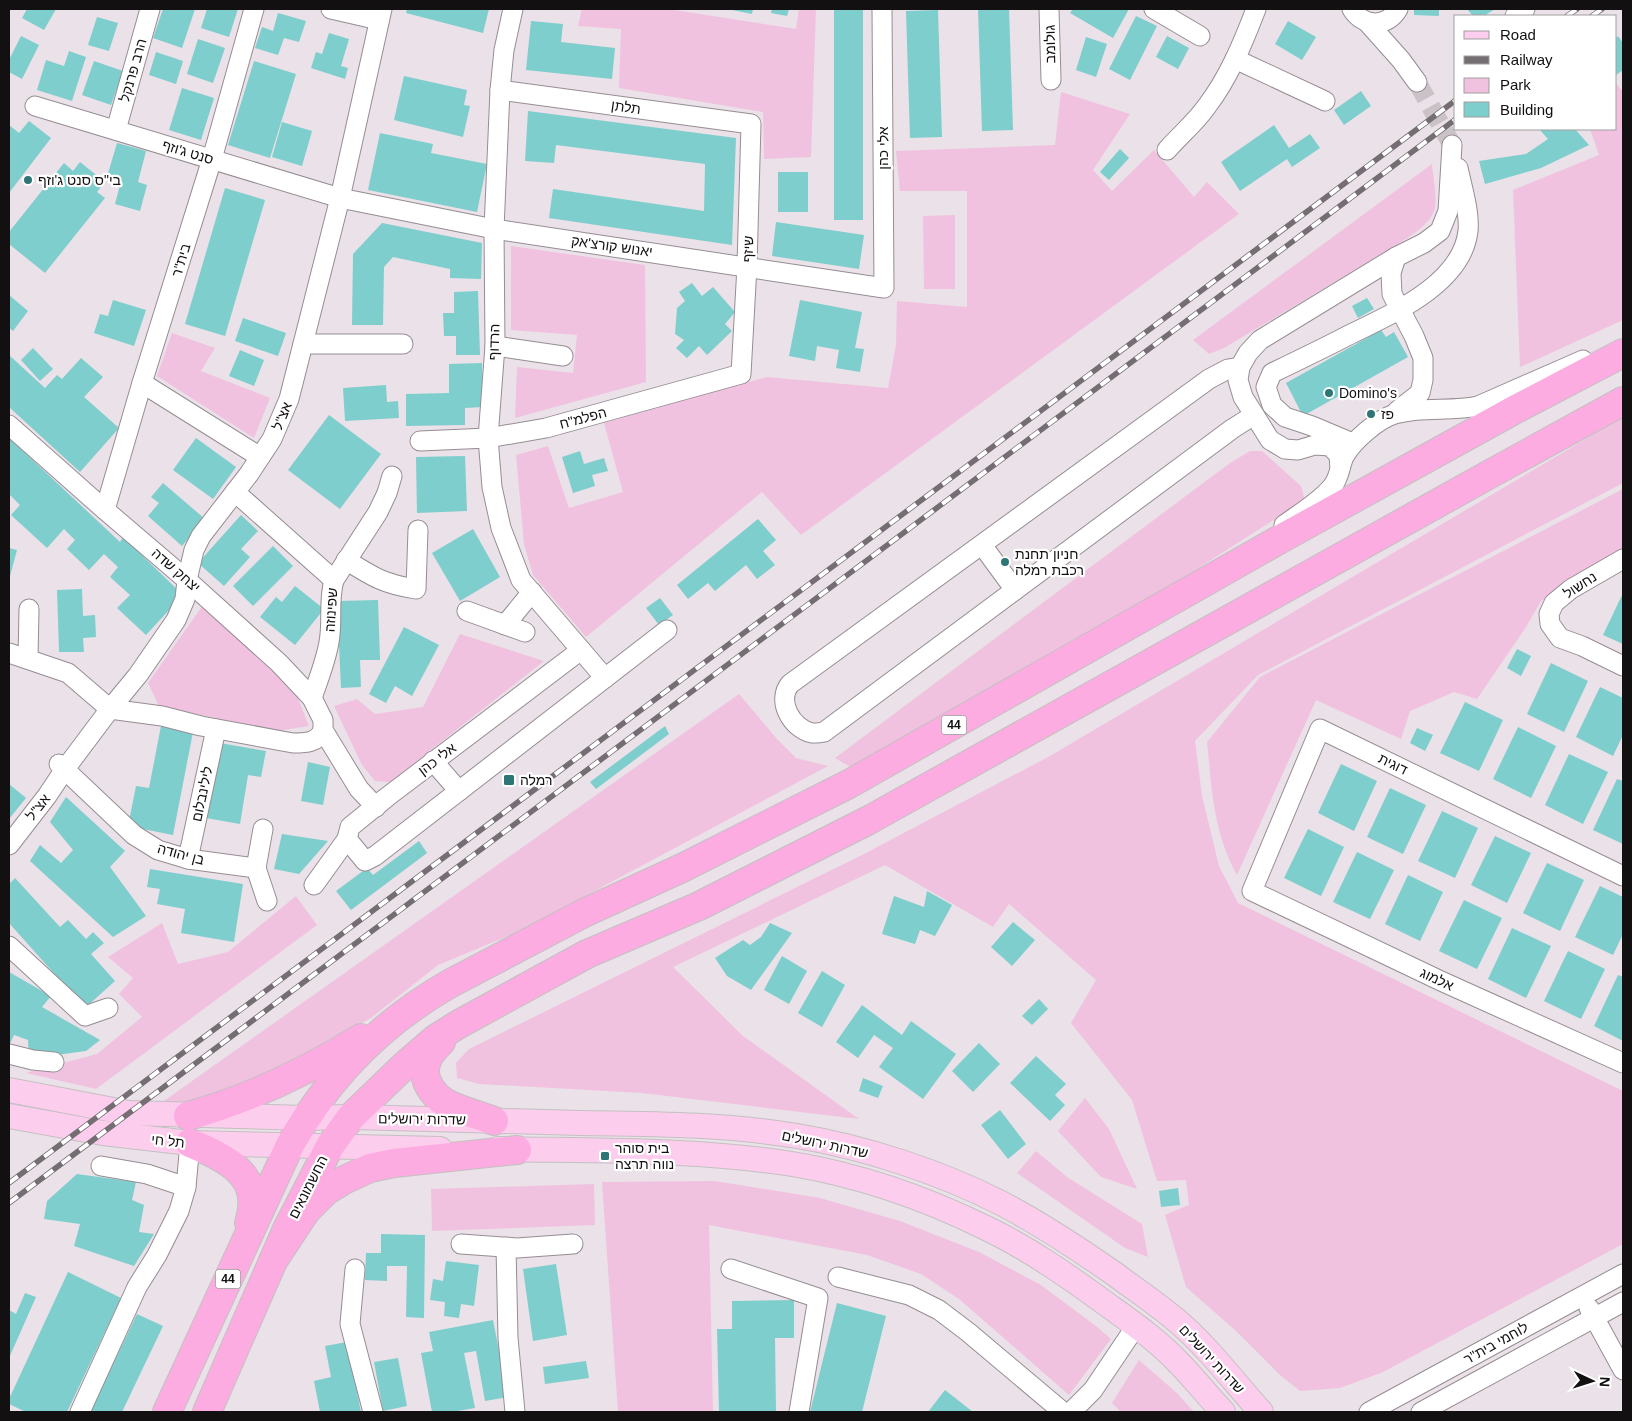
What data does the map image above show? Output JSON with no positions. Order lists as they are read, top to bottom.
{
  "streets": {
    "highway": ["44", "החשמונאים"],
    "main road": ["שדרות ירושלים", "תל חי"],
    "street": [
      "גולומב",
      "הרב פרנקל",
      "תלתן",
      "אלי כהן",
      "סנט ג'וזף",
      "יאנוש קורצ'אק",
      "שיזף",
      "בית\"ר",
      "הרדוף",
      "אצ\"ל",
      "הפלמ\"ח",
      "יצחק שדה",
      "נחשול",
      "שפינוזה",
      "דוגית",
      "לילינבלום",
      "בן יהודה",
      "אלמוג",
      "לוחמי בית\"ר"
    ]
  },
  "crossings": [
    ["הרב פרנקל", "סנט ג'וזף"],
    ["תלתן", "שיזף"],
    ["תלתן", "הרדוף"],
    ["אלי כהן", "יאנוש קורצ'אק"],
    ["אלי כהן", "הרדוף"],
    ["סנט ג'וזף", "יאנוש קורצ'אק"],
    ["סנט ג'וזף", "בית\"ר"],
    ["סנט ג'וזף", "אצ\"ל"],
    ["יאנוש קורצ'אק", "שיזף"],
    ["יאנוש קורצ'אק", "הרדוף"],
    ["יאנוש קורצ'אק", "אצ\"ל"],
    ["שיזף", "הפלמ\"ח"],
    ["בית\"ר", "יצחק שדה"],
    ["הרדוף", "הפלמ\"ח"],
    ["אצ\"ל", "יצחק שדה"],
    ["אצ\"ל", "בן יהודה"],
    ["יצחק שדה", "שפינוזה"],
    ["44", "שדרות ירושלים"],
    ["44", "תל חי"],
    ["44", "החשמונאים"],
    ["דוגית", "אלמוג"],
    ["לילינבלום", "בן יהודה"],
    ["שדרות ירושלים", "תל חי"],
    ["שדרות ירושלים", "החשמונאים"],
    ["תל חי", "החשמונאים"]
  ],
  "places": {
    "other": [
      "בי\"ס סנט ג'וזף",
      "Domino's",
      "פז",
      "חניון תחנת רכבת רמלה"
    ],
    "transit": ["רמלה", "בית סוהר נווה תרצה"]
  },
  "legend": [
    "Road",
    "Railway",
    "Park",
    "Building"
  ],
  "north": "right"
}
